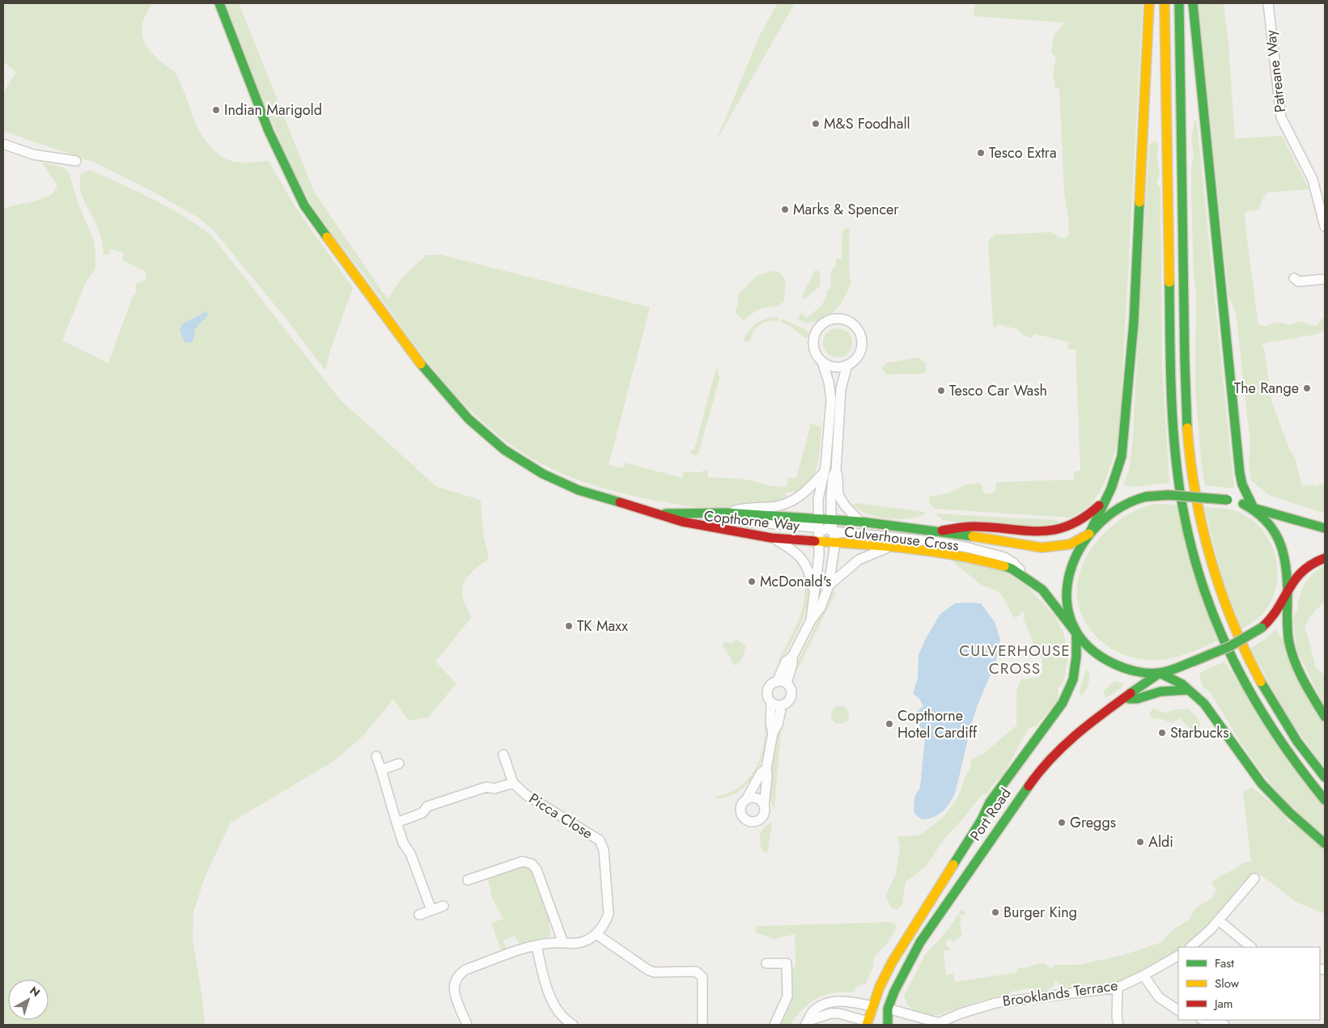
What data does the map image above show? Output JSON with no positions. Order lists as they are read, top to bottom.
{
  "streets": {
    "main road": ["Port Road"],
    "street": [
      "Patreane Way",
      "Copthorne Way",
      "Culverhouse Cross",
      "Picca Close",
      "Brooklands Terrace"
    ]
  },
  "crossings": [
    ["Copthorne Way", "Culverhouse Cross"],
    ["Port Road", "Brooklands Terrace"]
  ],
  "districts": ["CULVERHOUSE CROSS"],
  "places": [
    "Indian Marigold",
    "M&S Foodhall",
    "Tesco Extra",
    "Marks & Spencer",
    "The Range",
    "Tesco Car Wash",
    "McDonald's",
    "TK Maxx",
    "Copthorne Hotel Cardiff",
    "Starbucks",
    "Greggs",
    "Aldi",
    "Burger King"
  ],
  "legend": ["Fast", "Slow", "Jam"],
  "north": "top right"
}
